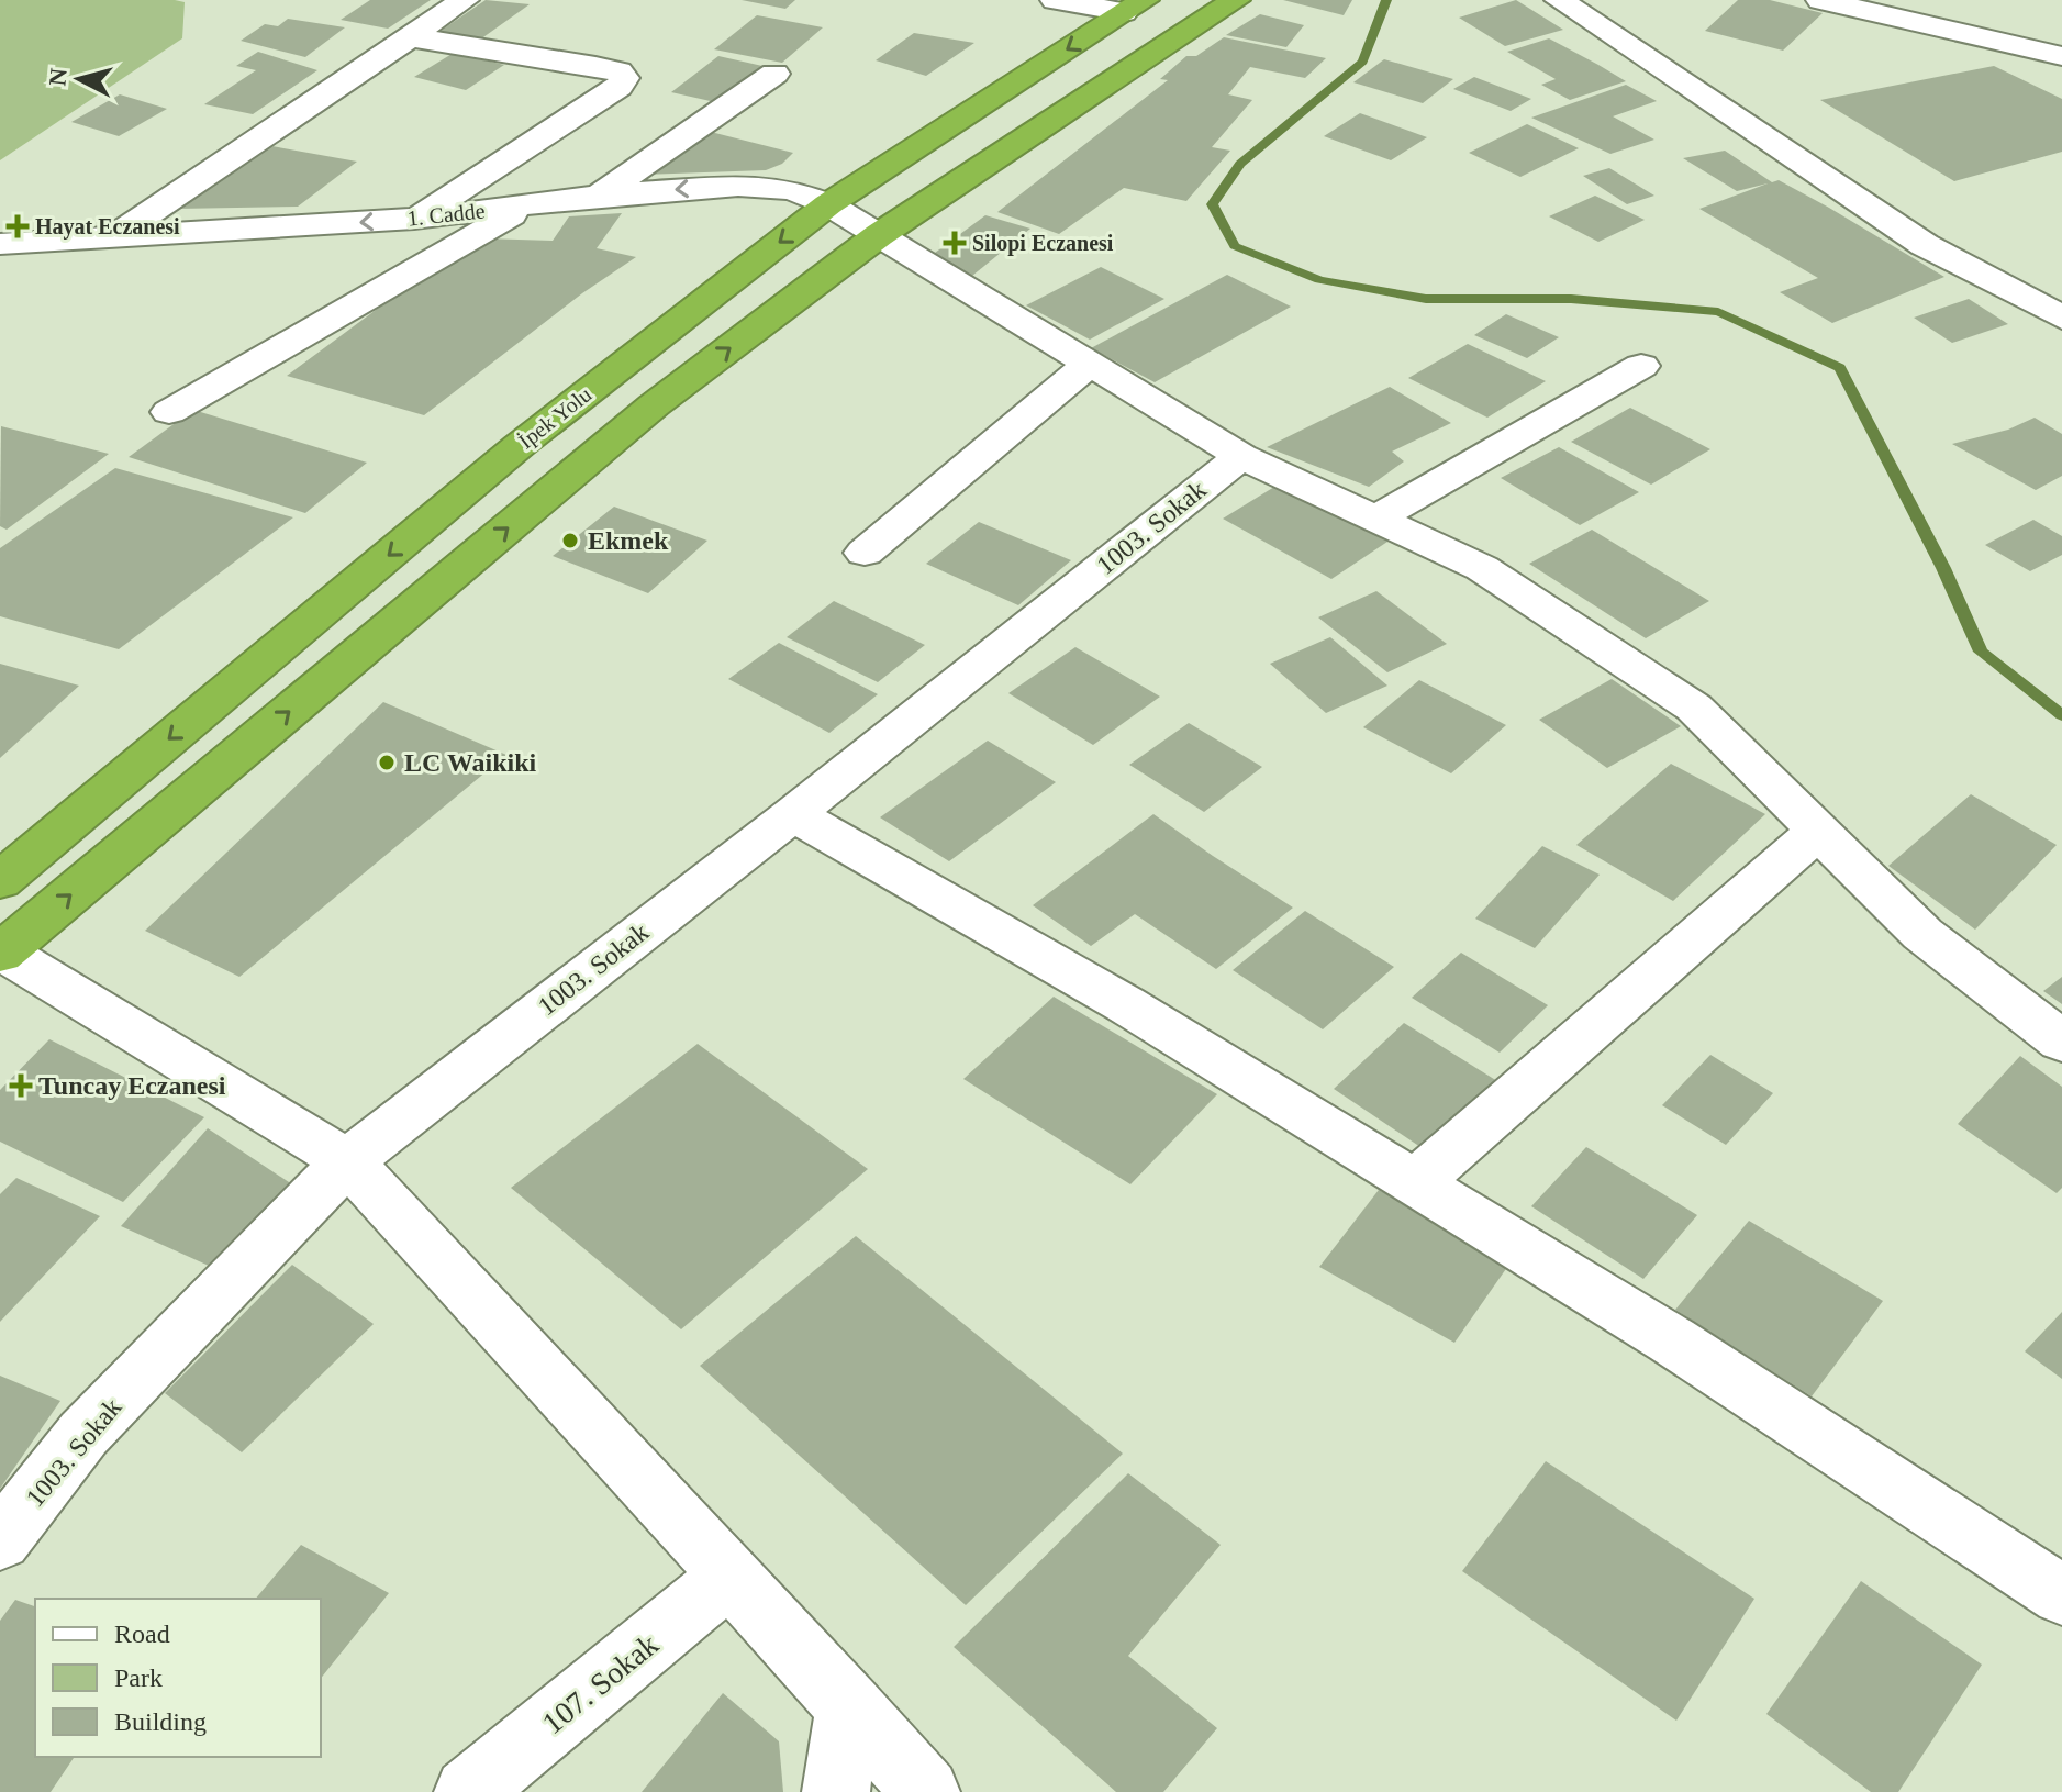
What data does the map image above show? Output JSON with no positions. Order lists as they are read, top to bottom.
{
  "streets": {
    "highway": ["İpek Yolu"],
    "street": ["1. Cadde", "1003. Sokak", "107. Sokak"]
  },
  "crossings": [
    ["1. Cadde", "İpek Yolu"],
    ["1. Cadde", "1003. Sokak"]
  ],
  "places": {
    "health": ["Hayat Eczanesi", "Silopi Eczanesi", "Tuncay Eczanesi"],
    "other": ["Ekmek", "LC Waikiki"]
  },
  "legend": ["Road", "Park", "Building"],
  "north": "left"
}
